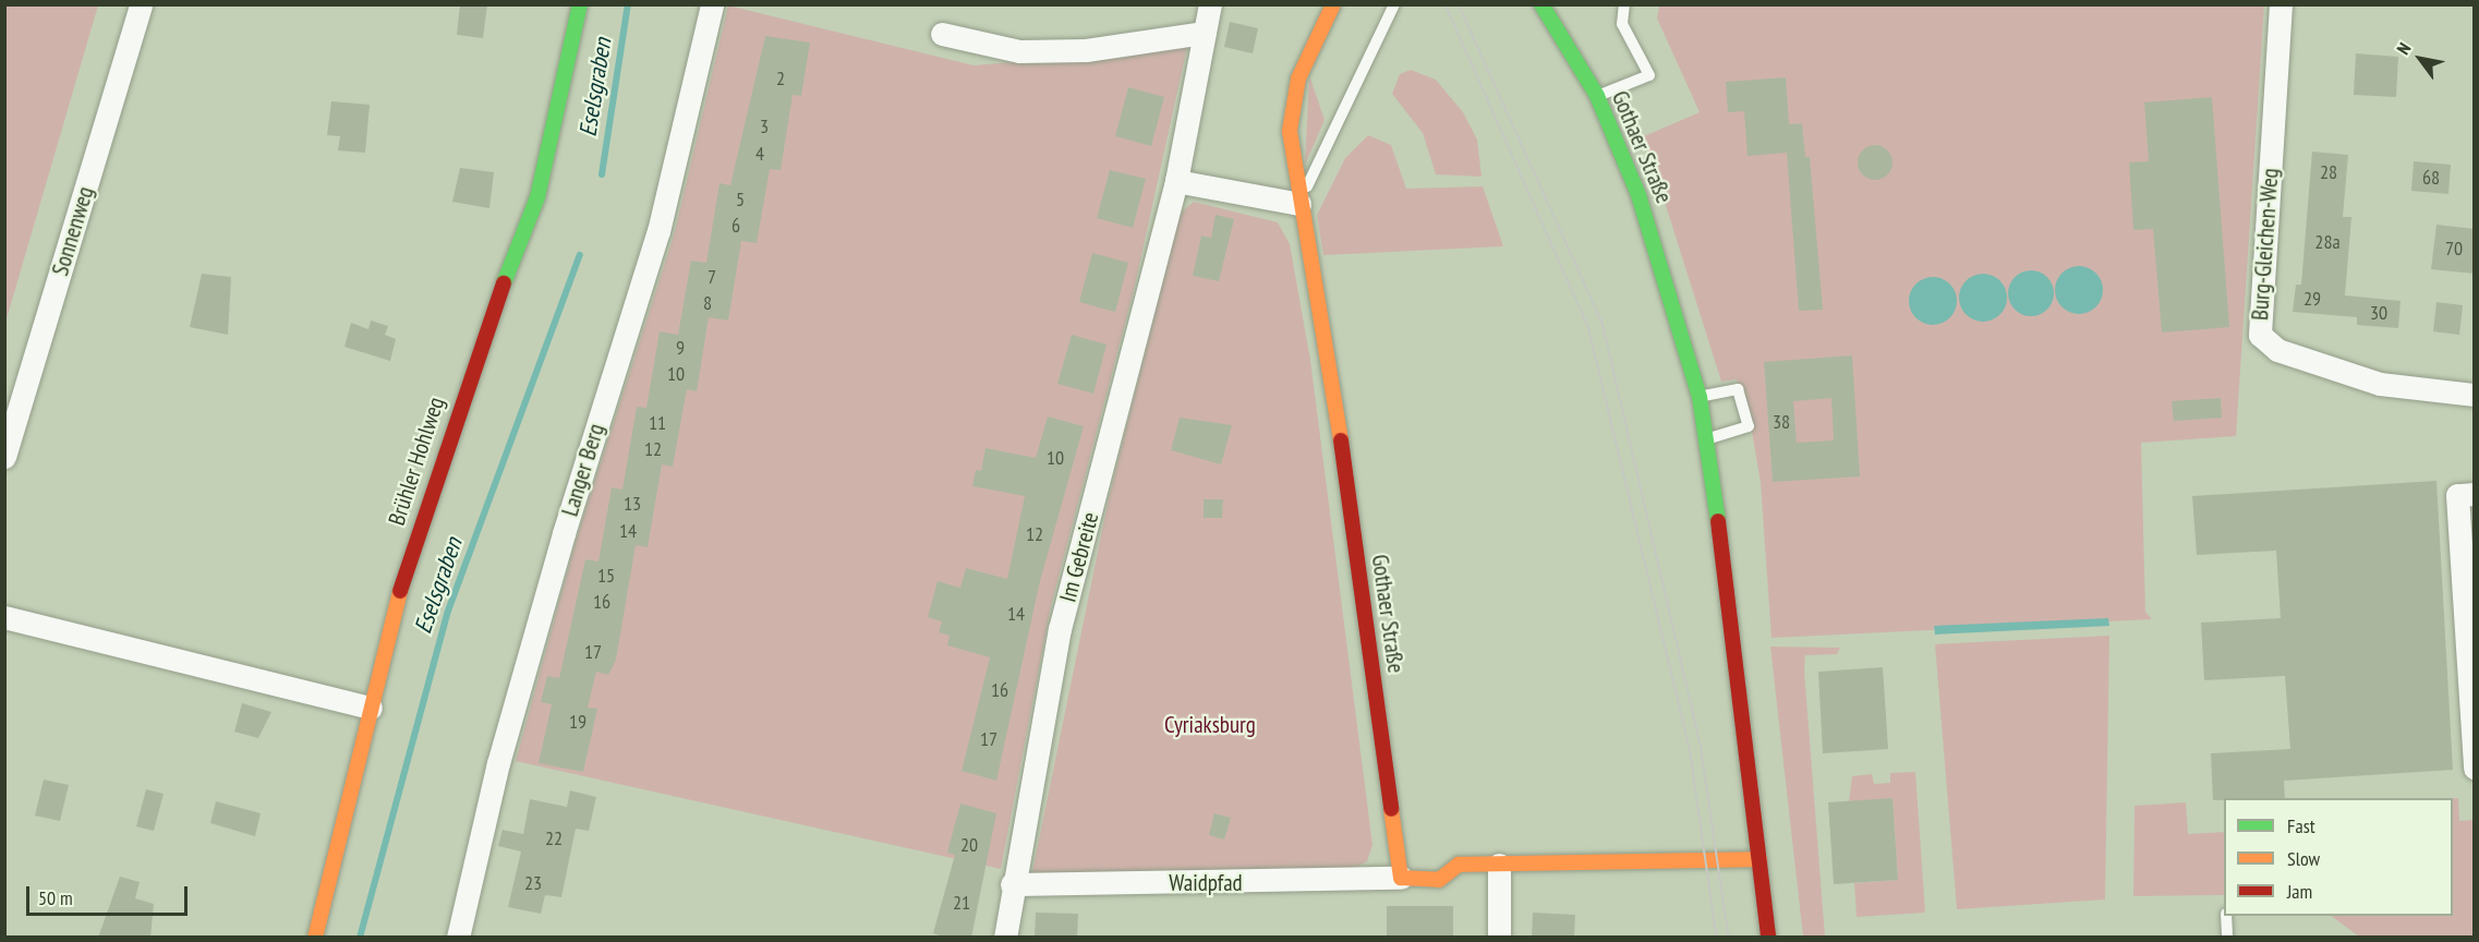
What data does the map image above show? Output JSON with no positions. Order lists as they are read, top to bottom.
{
  "streets": {
    "street": [
      "Gothaer Straße",
      "Sonnenweg",
      "Burg-Gleichen-Weg",
      "Brühler Hohlweg",
      "Langer Berg",
      "Im Gebreite",
      "Waidpfad"
    ]
  },
  "crossings": [
    ["Gothaer Straße", "Waidpfad"],
    ["Im Gebreite", "Waidpfad"]
  ],
  "water": ["Eselsgraben"],
  "parks": ["Cyriaksburg"],
  "house_numbers": [
    "2",
    "3",
    "4",
    "28",
    "68",
    "5",
    "6",
    "28a",
    "70",
    "7",
    "29",
    "8",
    "30",
    "9",
    "10",
    "38",
    "11",
    "12",
    "10",
    "13",
    "14",
    "12",
    "15",
    "16",
    "14",
    "17",
    "16",
    "19",
    "17",
    "22",
    "20",
    "23",
    "21"
  ],
  "legend": ["Fast", "Slow", "Jam"],
  "scale_bar": "50 m",
  "north": "top left"
}
